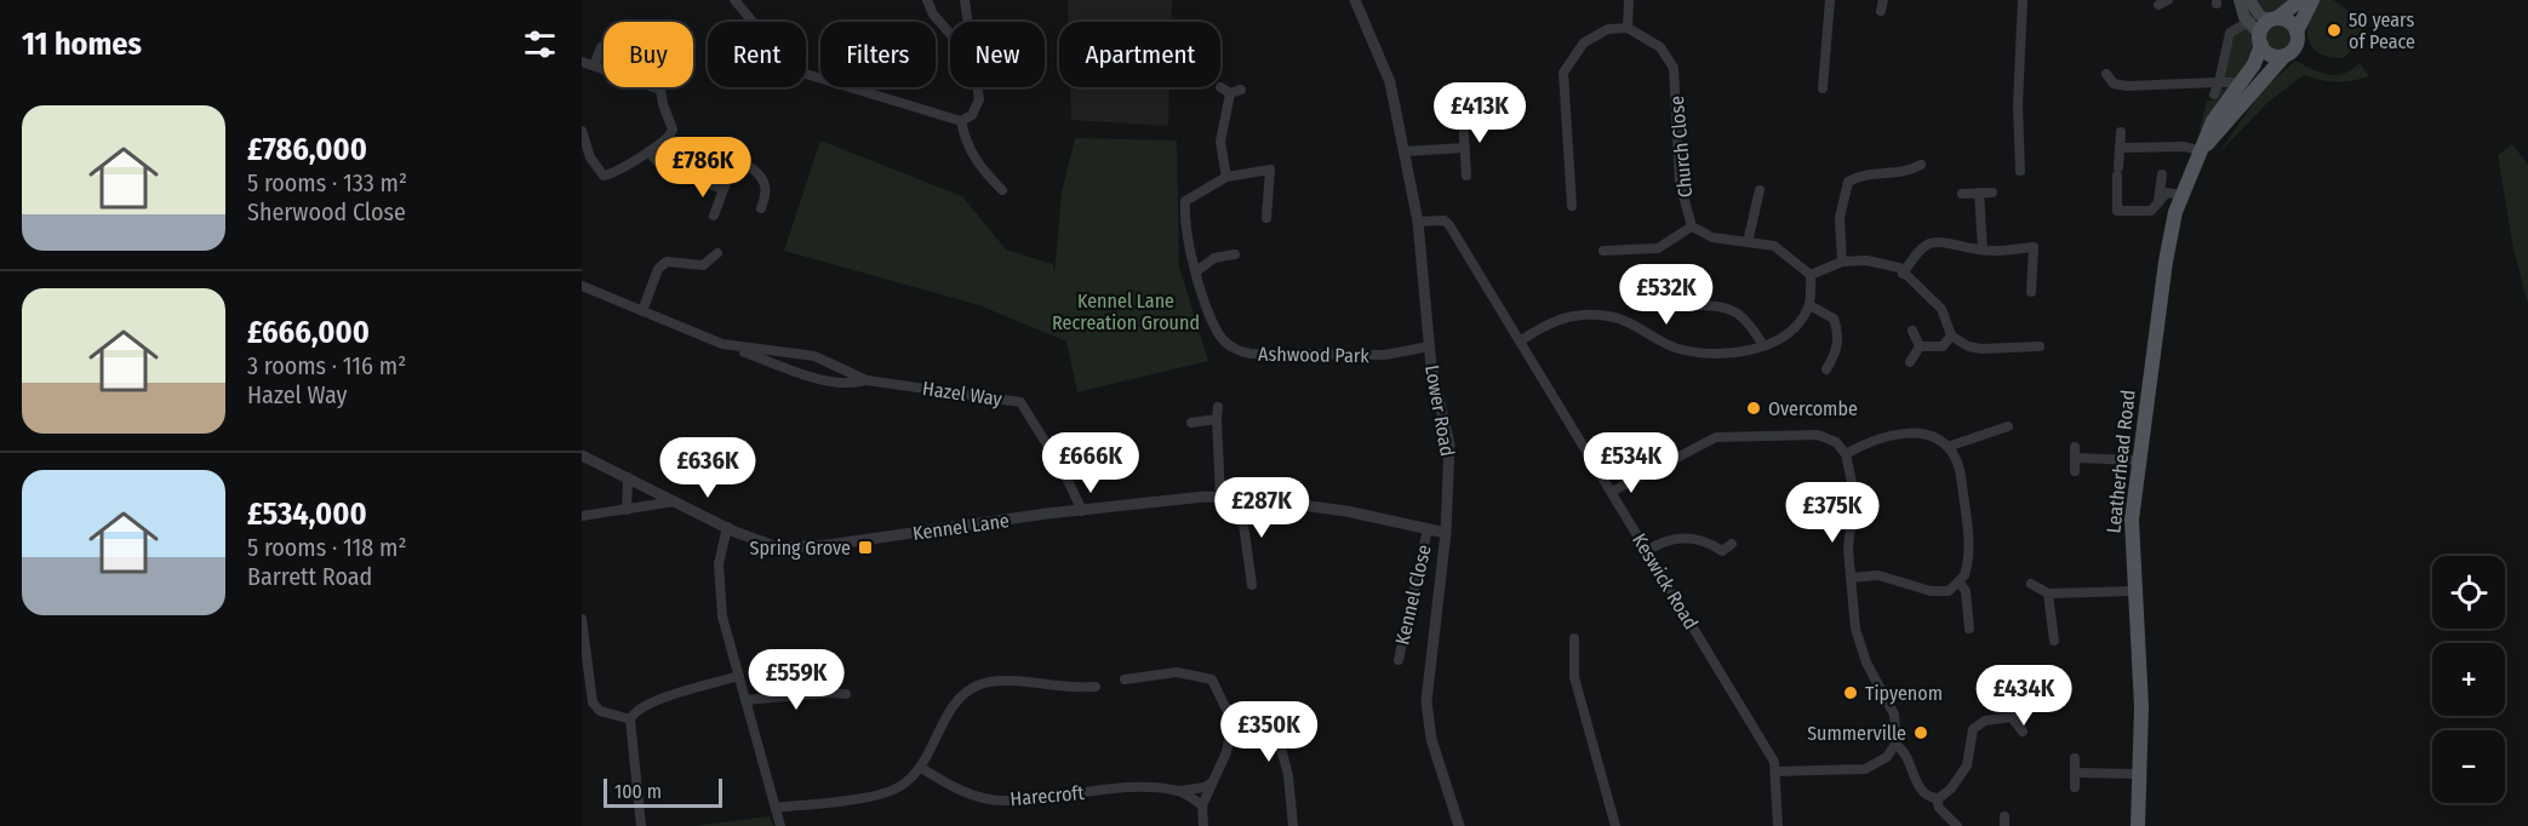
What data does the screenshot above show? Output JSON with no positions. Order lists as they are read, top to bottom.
{
  "streets": {
    "main road": ["Leatherhead Road"],
    "street": [
      "Church Close",
      "Ashwood Park",
      "Hazel Way",
      "Lower Road",
      "Kennel Lane",
      "Keswick Road",
      "Kennel Close",
      "Harecroft"
    ]
  },
  "crossings": [
    ["Ashwood Park", "Lower Road"],
    ["Hazel Way", "Kennel Lane"],
    ["Lower Road", "Kennel Lane"],
    ["Lower Road", "Keswick Road"],
    ["Kennel Lane", "Kennel Close"]
  ],
  "parks": ["Kennel Lane Recreation Ground"],
  "places": {
    "other": [
      "50 years of Peace",
      "Overcombe",
      "Tipyenom",
      "Summerville"
    ],
    "transit": ["Spring Grove"]
  },
  "scale_bar": "100 m",
  "page": {
    "heading": "11 homes",
    "chip": [
      "Buy",
      "Rent",
      "Filters",
      "New",
      "Apartment"
    ],
    "price": [
      "£413K",
      "£786K",
      "£532K",
      "£666K",
      "£534K",
      "£636K",
      "£287K",
      "£375K",
      "£559K",
      "£434K",
      "£350K"
    ],
    "list": [
      {
        "name": "£786,000",
        "note": "5 rooms · 133 m² · Sherwood Close"
      },
      {
        "name": "£666,000",
        "note": "3 rooms · 116 m² · Hazel Way"
      },
      {
        "name": "£534,000",
        "note": "5 rooms · 118 m² · Barrett Road"
      }
    ],
    "map_buttons": ["+", "−"],
    "scale": "100 m"
  }
}
